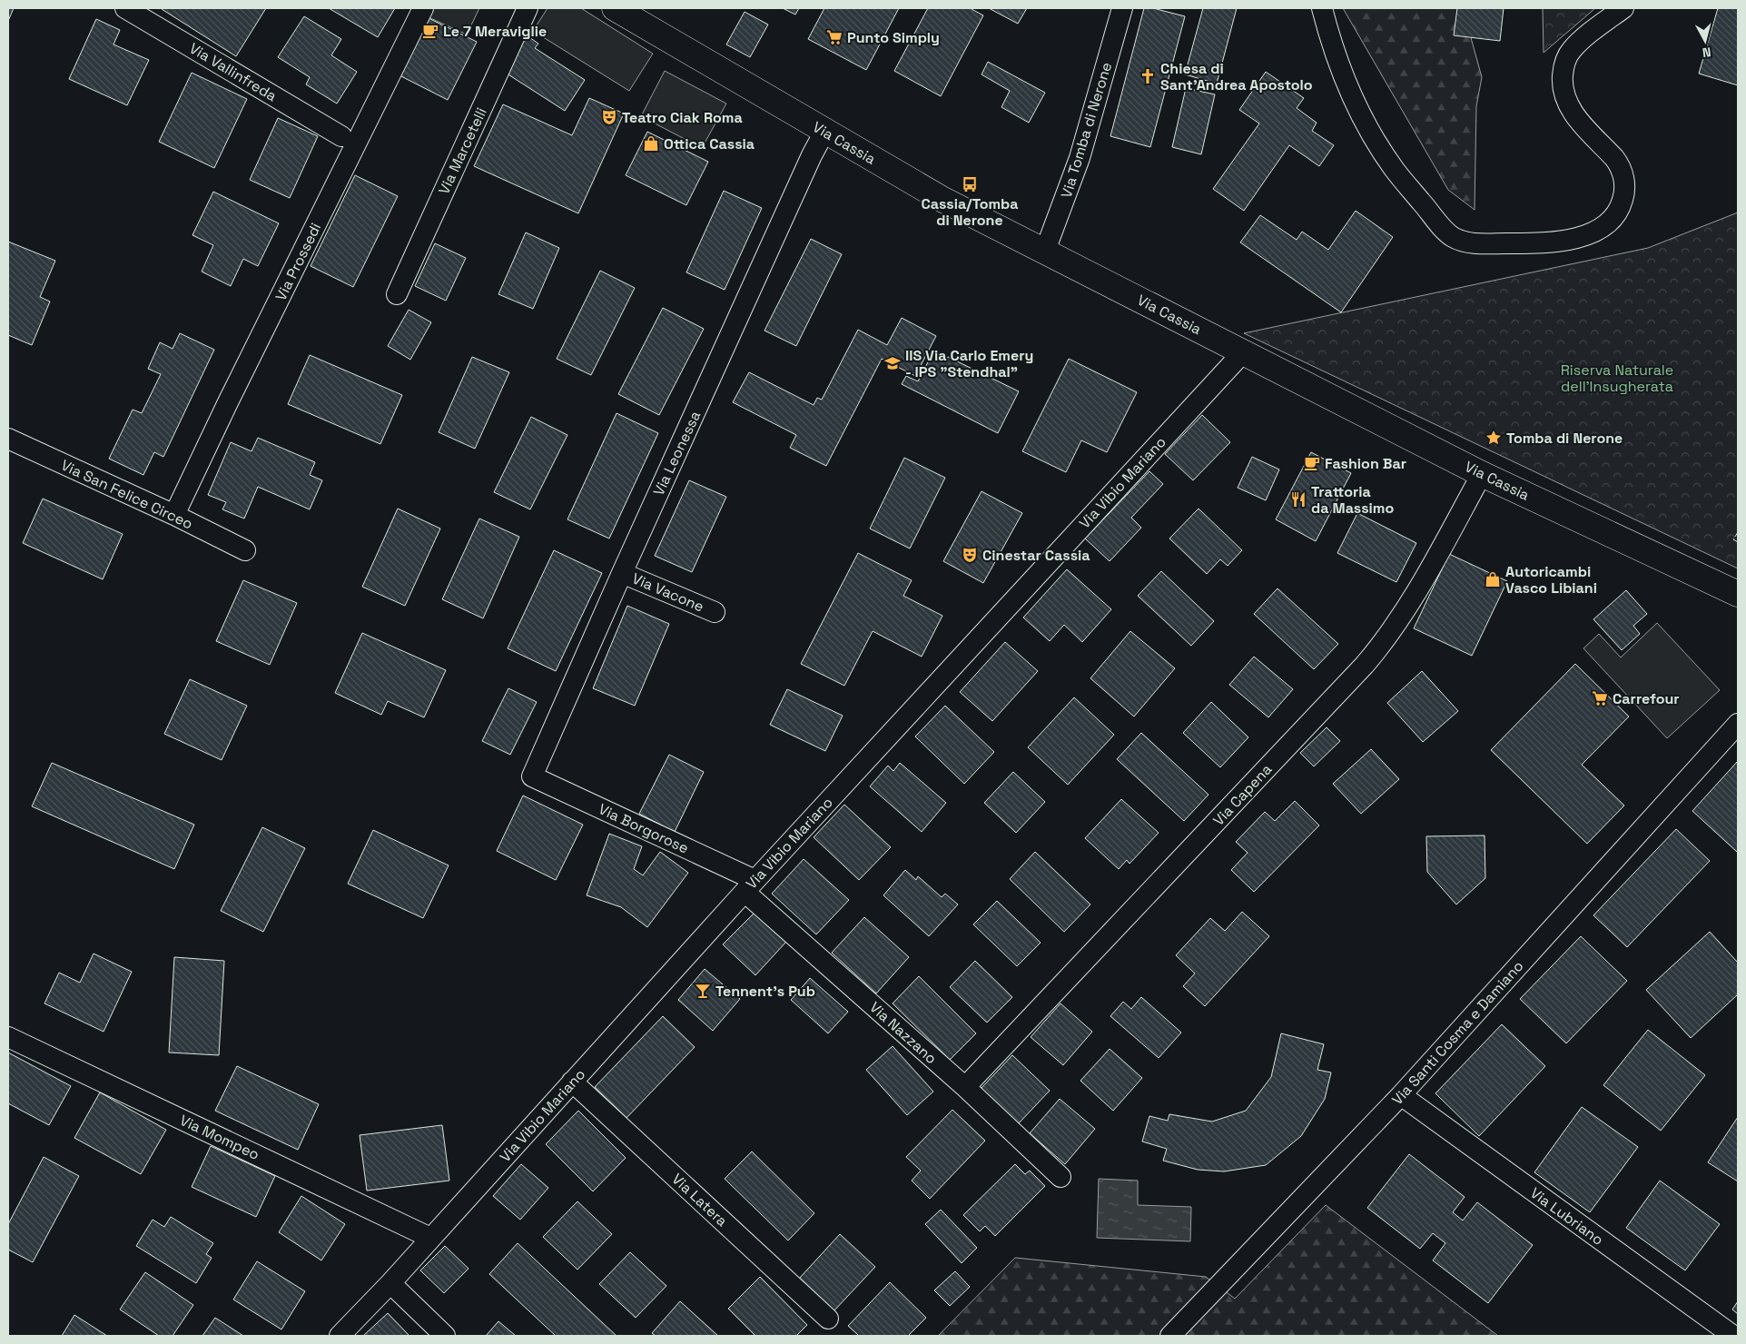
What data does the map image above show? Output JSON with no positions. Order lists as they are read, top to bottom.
{
  "streets": {
    "main road": ["Via Cassia"],
    "street": [
      "Via Vallinfreda",
      "Via Tomba di Nerone",
      "Via Marcetelli",
      "Via Prossedi",
      "Via Leonessa",
      "Via Vibio Mariano",
      "Via San Felice Circeo",
      "Via Vacone",
      "Via Capena",
      "Via Borgorose",
      "Via Nazzano",
      "Via Santi Cosma e Damiano",
      "Via Mompeo",
      "Via Latera",
      "Via Lubriano"
    ]
  },
  "crossings": [
    ["Via Tomba di Nerone", "Via Cassia"],
    ["Via Cassia", "Via Leonessa"],
    ["Via Cassia", "Via Vibio Mariano"],
    ["Via Cassia", "Via Capena"],
    ["Via Prossedi", "Via San Felice Circeo"],
    ["Via Leonessa", "Via Vacone"],
    ["Via Leonessa", "Via Borgorose"],
    ["Via Vibio Mariano", "Via Borgorose"],
    ["Via Vibio Mariano", "Via Nazzano"],
    ["Via Vibio Mariano", "Via Mompeo"],
    ["Via Vibio Mariano", "Via Latera"],
    ["Via Capena", "Via Nazzano"],
    ["Via Borgorose", "Via Nazzano"],
    ["Via Santi Cosma e Damiano", "Via Lubriano"]
  ],
  "parks": ["Riserva Naturale dell'Insugherata"],
  "places": {
    "cafe": ["Le 7 Meraviglie", "Fashion Bar"],
    "supermarket": ["Punto Simply", "Carrefour"],
    "church": ["Chiesa di Sant'Andrea Apostolo"],
    "theatre": ["Teatro Ciak Roma", "Cinestar Cassia"],
    "shop": ["Ottica Cassia", "Autoricambi Vasco Libiani"],
    "bus stop": ["Cassia/Tomba di Nerone"],
    "school or university": ["IIS Via Carlo Emery - IPS \"Stendhal\""],
    "place": ["Tomba di Nerone"],
    "restaurant": ["Trattoria da Massimo"],
    "bar": ["Tennent's Pub"]
  },
  "north": "bottom"
}
